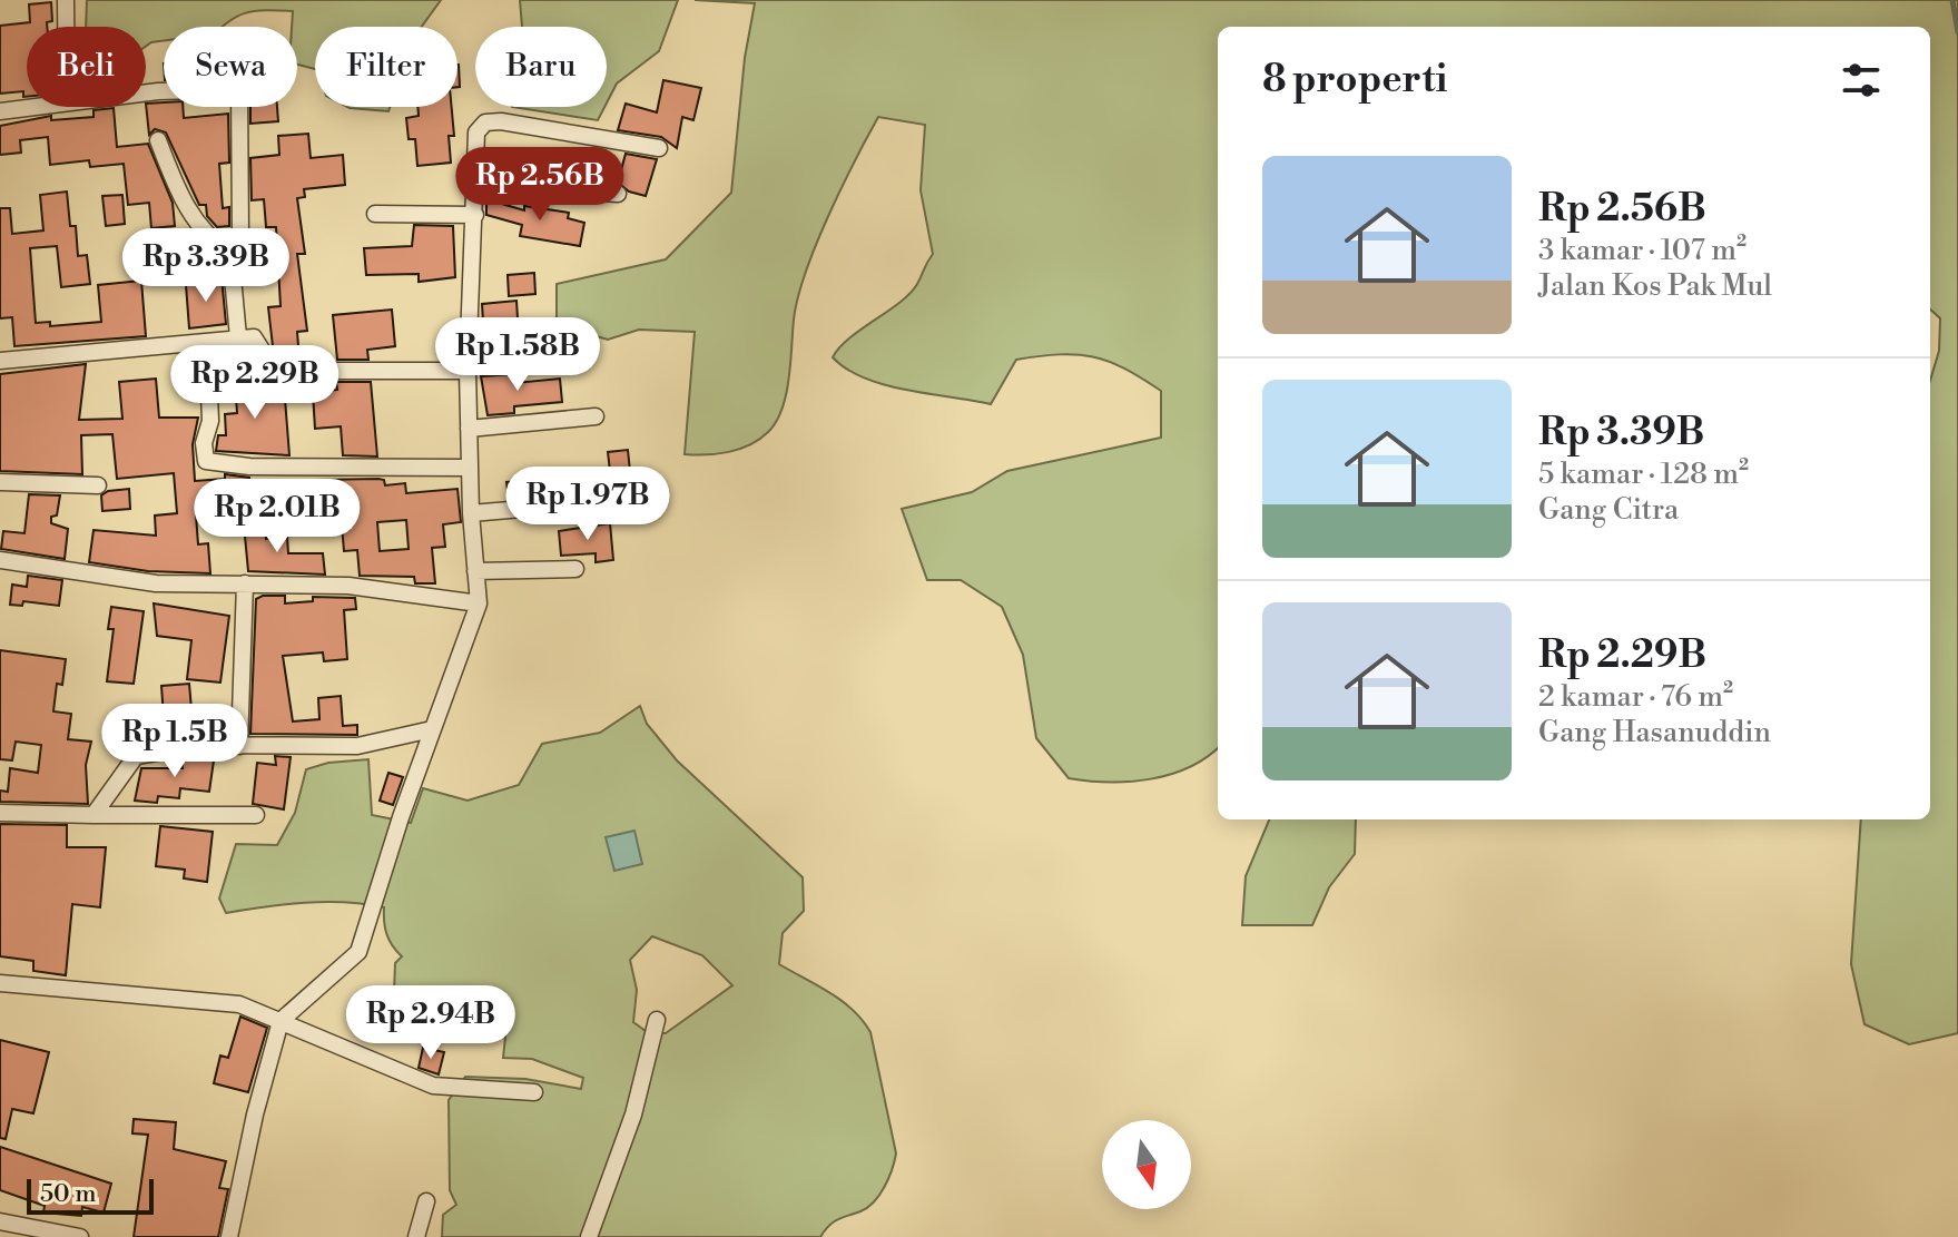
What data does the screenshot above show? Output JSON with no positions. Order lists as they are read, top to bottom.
{
  "scale_bar": "50 m",
  "north": "bottom",
  "page": {
    "chip": [
      "Beli",
      "Sewa",
      "Filter",
      "Baru"
    ],
    "heading": "8 properti",
    "list": [
      {
        "name": "Rp 2.56B",
        "note": "3 kamar · 107 m² · Jalan Kos Pak Mul"
      },
      {
        "name": "Rp 3.39B",
        "note": "5 kamar · 128 m² · Gang Citra"
      },
      {
        "name": "Rp 2.29B",
        "note": "2 kamar · 76 m² · Gang Hasanuddin"
      }
    ],
    "price": [
      "Rp 2.56B",
      "Rp 3.39B",
      "Rp 1.58B",
      "Rp 2.29B",
      "Rp 1.97B",
      "Rp 2.01B",
      "Rp 1.5B",
      "Rp 2.94B"
    ],
    "scale": "50 m"
  }
}
